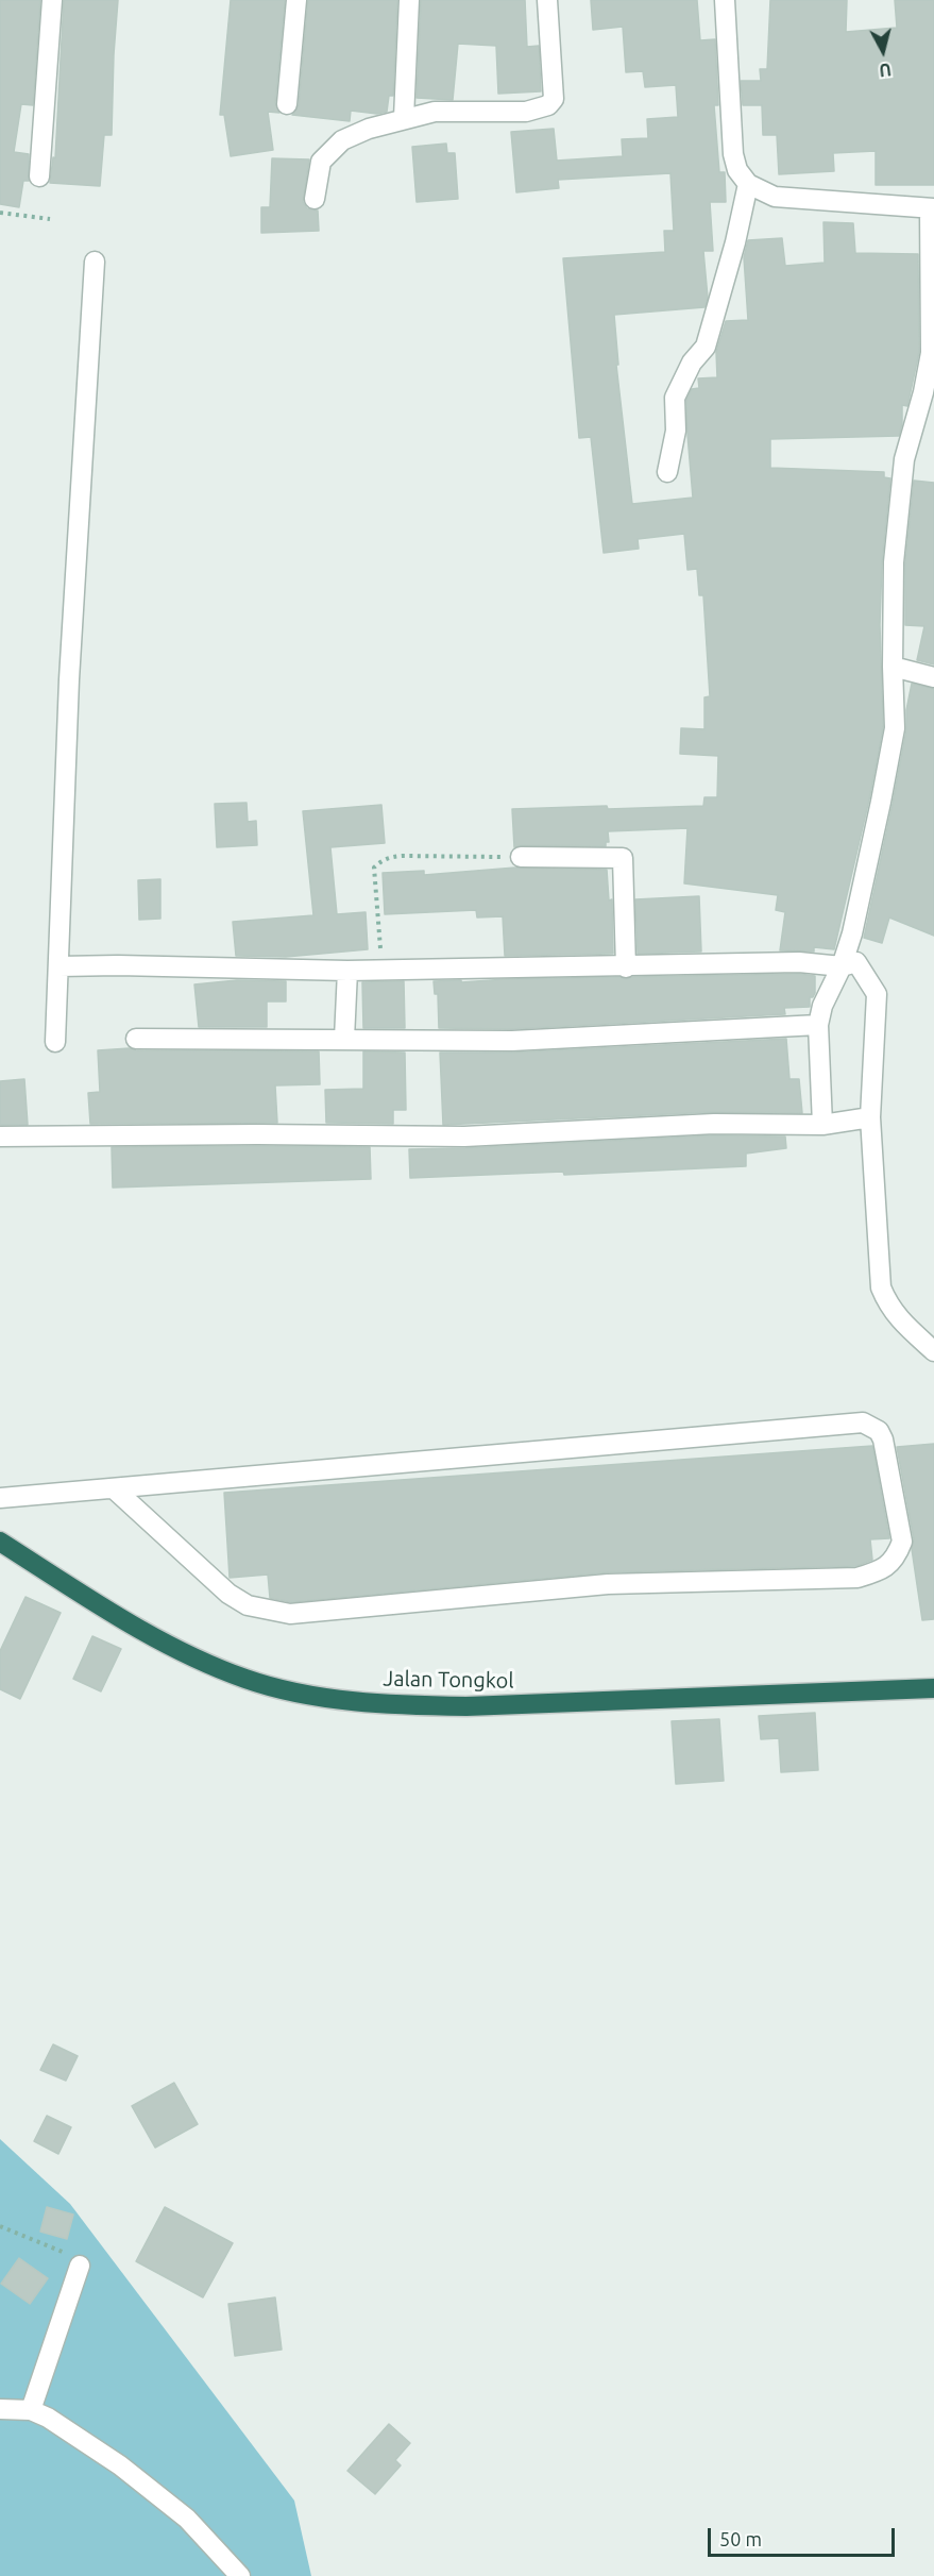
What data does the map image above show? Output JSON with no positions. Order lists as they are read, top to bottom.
{
  "streets": {
    "highway": ["Jalan Tongkol"]
  },
  "scale_bar": "50 m",
  "north": "bottom"
}
